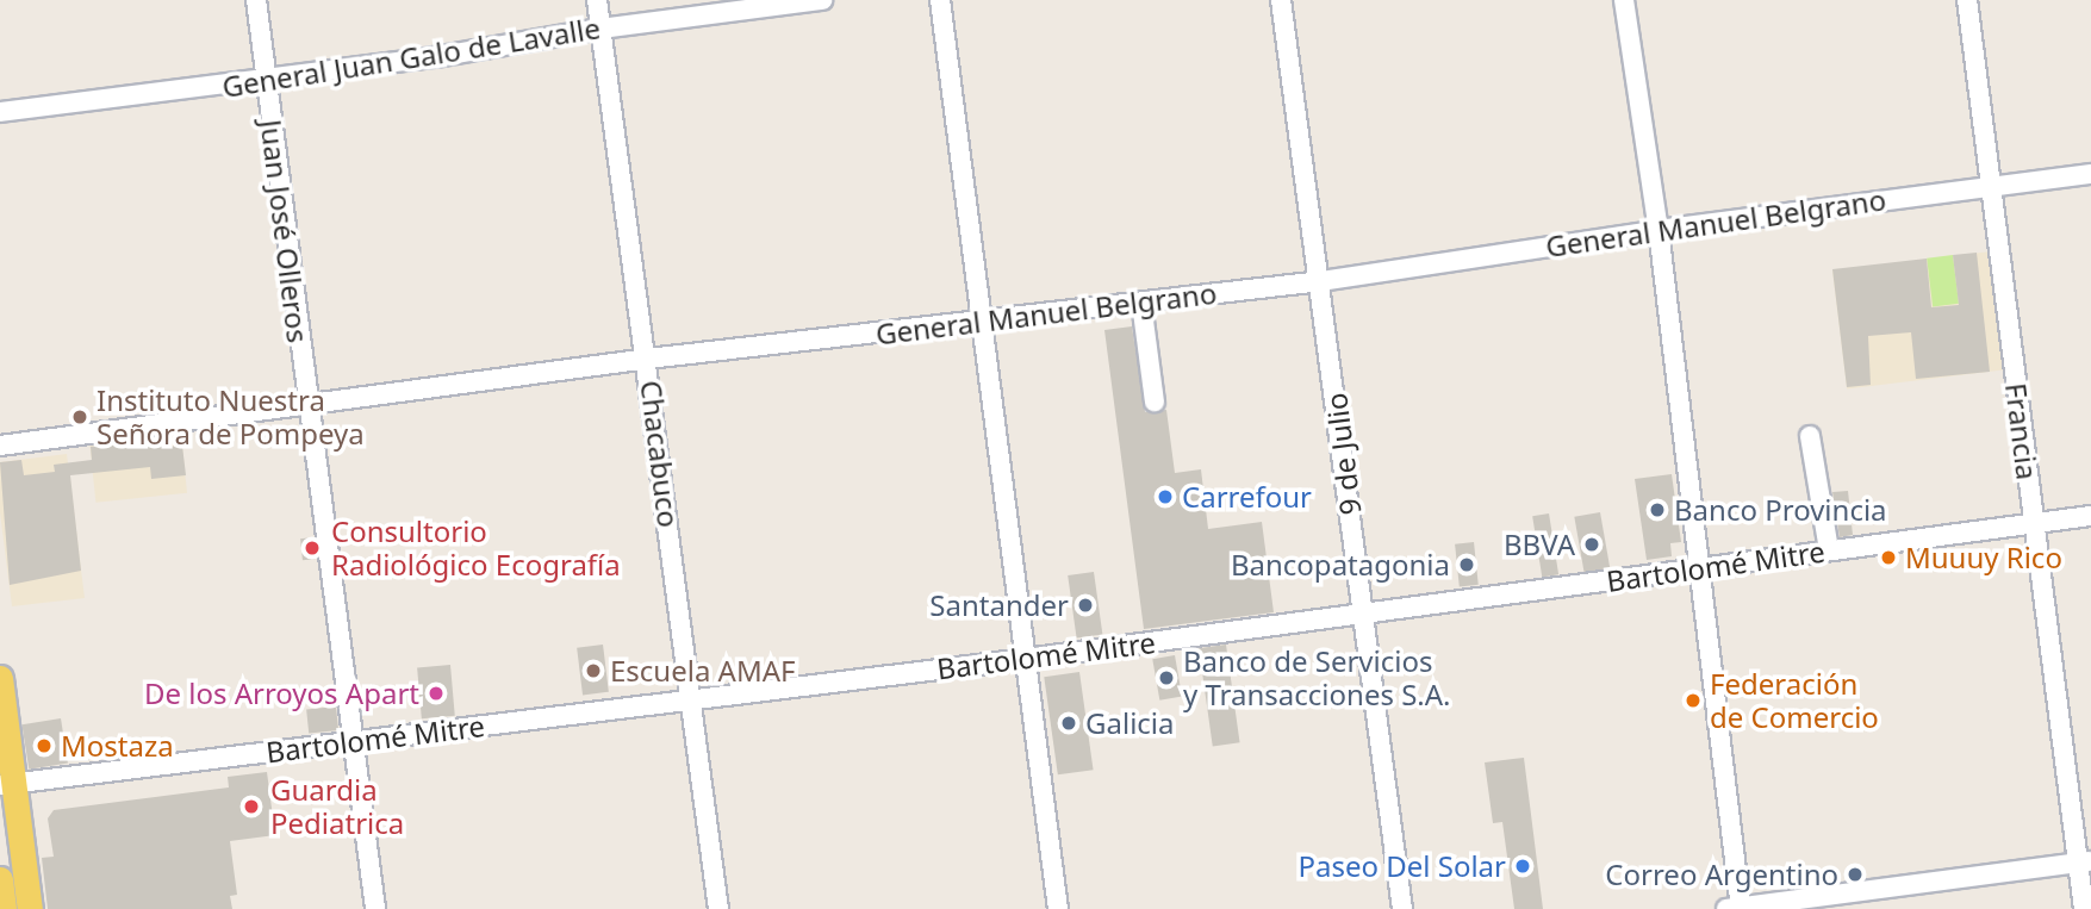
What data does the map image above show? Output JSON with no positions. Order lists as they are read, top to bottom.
{
  "streets": {
    "street": [
      "General Juan Galo de Lavalle",
      "General Manuel Belgrano",
      "Juan José Olleros",
      "Francia",
      "Chacabuco",
      "9 de Julio",
      "Bartolomé Mitre"
    ]
  },
  "crossings": [
    ["General Juan Galo de Lavalle", "Juan José Olleros"],
    ["General Juan Galo de Lavalle", "Chacabuco"],
    ["General Manuel Belgrano", "Juan José Olleros"],
    ["General Manuel Belgrano", "Francia"],
    ["General Manuel Belgrano", "Chacabuco"],
    ["General Manuel Belgrano", "9 de Julio"],
    ["Juan José Olleros", "Bartolomé Mitre"],
    ["Francia", "Bartolomé Mitre"],
    ["Chacabuco", "Bartolomé Mitre"],
    ["9 de Julio", "Bartolomé Mitre"]
  ],
  "places": [
    "Instituto Nuestra Señora de Pompeya",
    "Carrefour",
    "Banco Provincia",
    "BBVA",
    "Consultorio Radiológico Ecografía",
    "Muuuy Rico",
    "Bancopatagonia",
    "Santander",
    "Escuela AMAF",
    "Banco de Servicios y Transacciones S.A.",
    "De los Arroyos Apart",
    "Federación de Comercio",
    "Galicia",
    "Mostaza",
    "Guardia Pediatrica",
    "Paseo Del Solar",
    "Correo Argentino"
  ]
}
